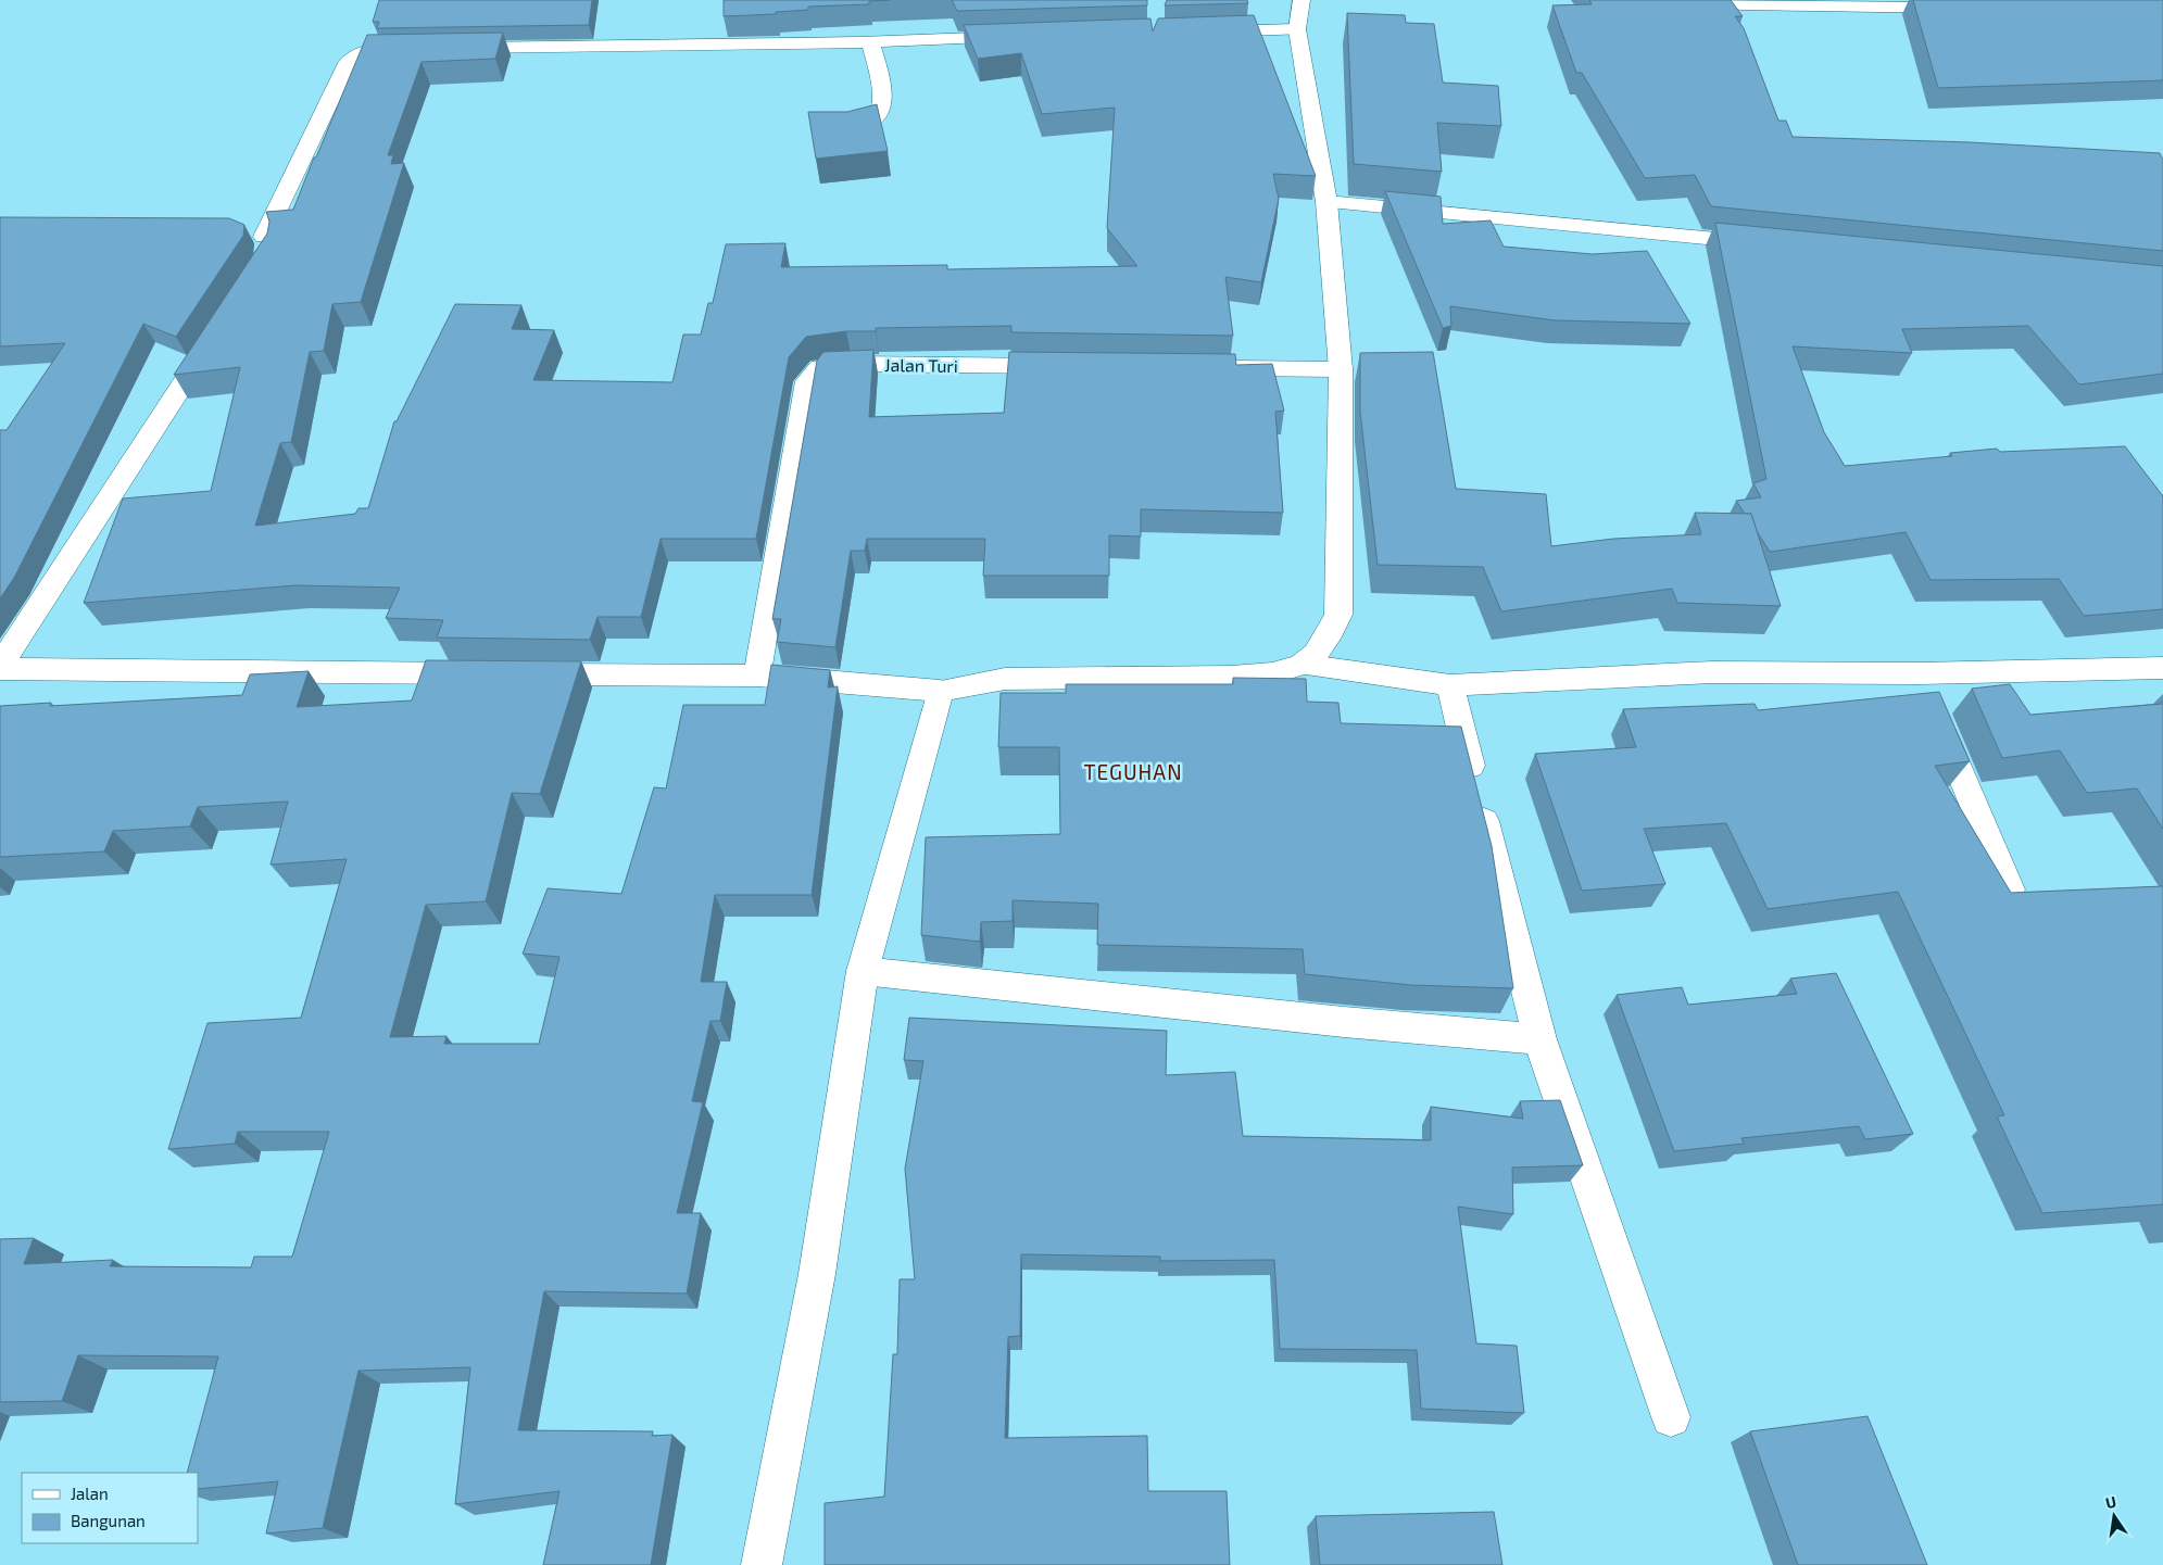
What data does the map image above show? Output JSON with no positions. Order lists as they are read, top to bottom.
{
  "streets": {
    "street": ["Jalan Turi"]
  },
  "districts": ["TEGUHAN"],
  "legend": ["Jalan", "Bangunan"],
  "north": "top"
}
